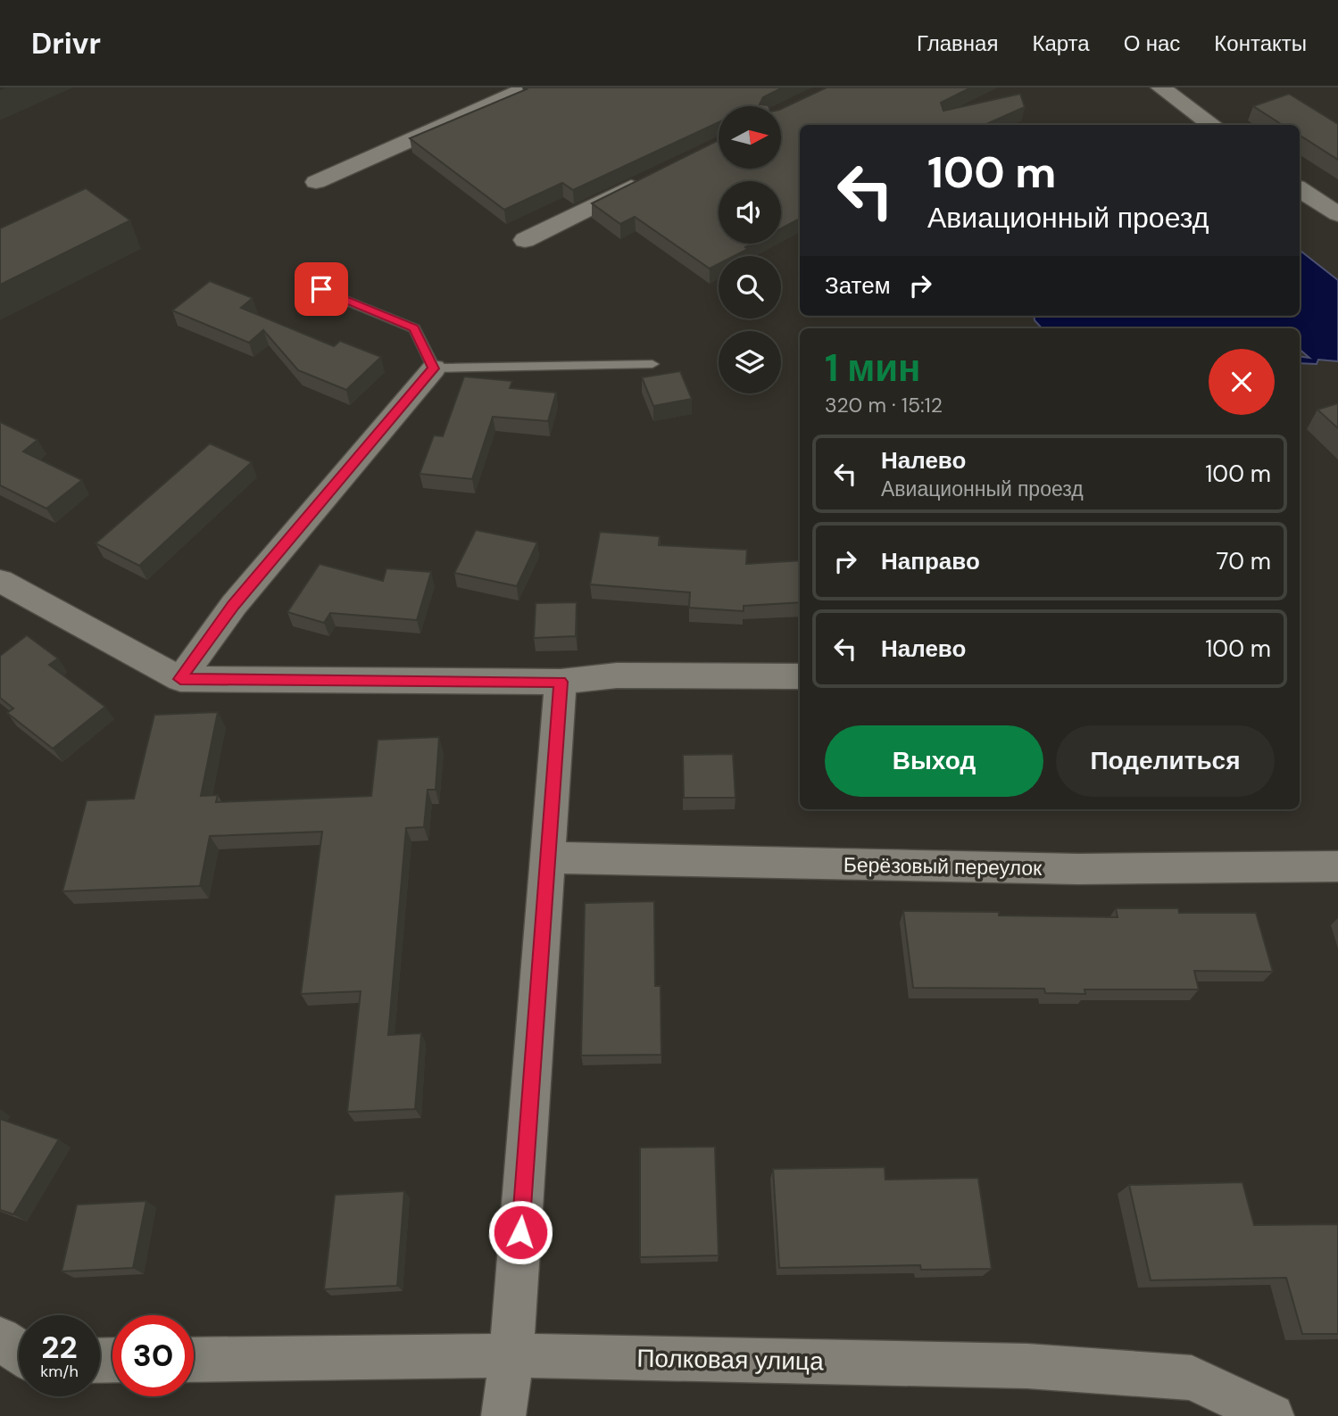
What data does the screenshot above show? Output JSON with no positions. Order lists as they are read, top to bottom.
{
  "streets": {
    "street": ["Берёзовый переулок", "Полковая улица"]
  },
  "north": "right",
  "page": {
    "header": "Drivr",
    "nav": [
      "Главная",
      "Карта",
      "О нас",
      "Контакты"
    ],
    "turn": ["100 m", "Авиационный проезд"],
    "then": "Затем",
    "heading": ["1 мин", "320 m · 15:12"],
    "list": [
      {
        "name": "Налево",
        "note": "Авиационный проезд",
        "value": "100 m"
      },
      {
        "name": "Направо",
        "value": "70 m"
      },
      {
        "name": "Налево",
        "value": "100 m"
      }
    ],
    "buttons": ["Выход", "Поделиться"],
    "speed": "22 km/h",
    "limit": "30"
  }
}
